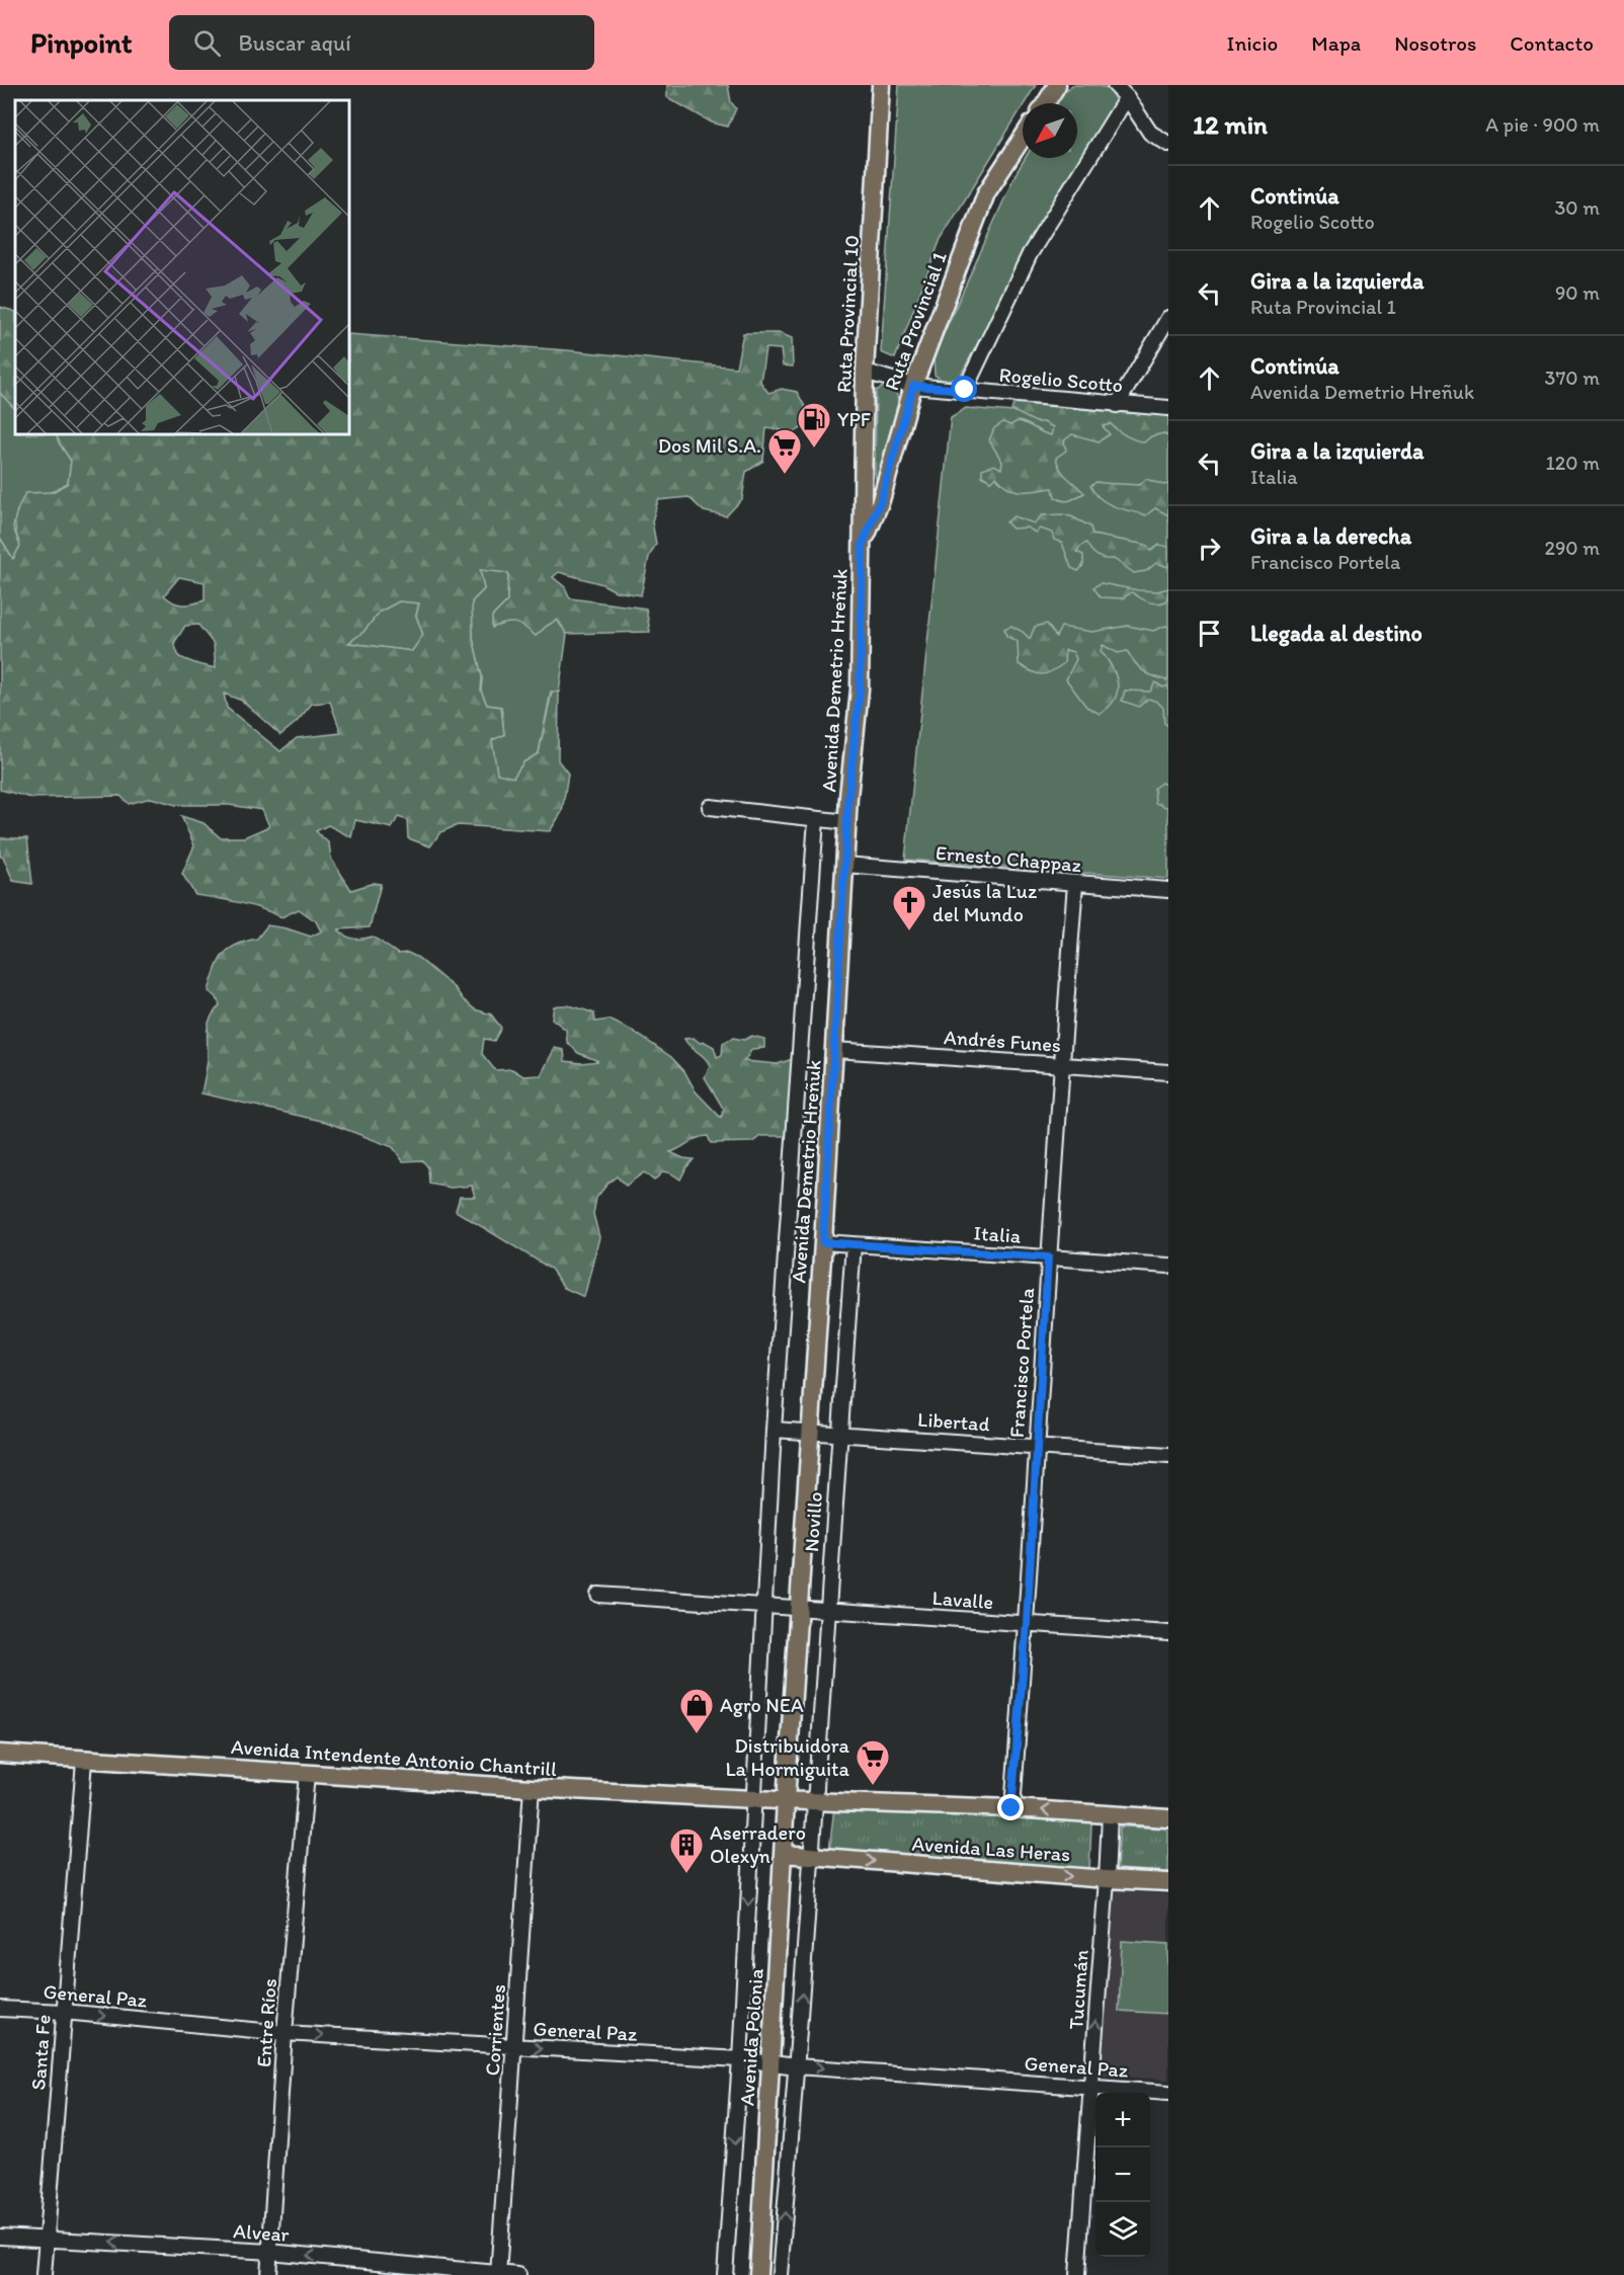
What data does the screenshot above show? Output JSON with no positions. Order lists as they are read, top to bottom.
{
  "streets": {
    "main road": [
      "Ruta Provincial 10",
      "Ruta Provincial 1",
      "Avenida Demetrio Hreñuk",
      "Avenida Intendente Antonio Chantrill",
      "Avenida Las Heras",
      "Avenida Polonia"
    ],
    "street": [
      "Rogelio Scotto",
      "Ernesto Chappaz",
      "Andrés Funes",
      "Italia",
      "Francisco Portela",
      "Libertad",
      "Novillo",
      "Lavalle",
      "Tucumán",
      "General Paz",
      "Entre Ríos",
      "Corrientes",
      "Santa Fe",
      "Alvear"
    ]
  },
  "crossings": [
    ["Ruta Provincial 10", "Ruta Provincial 1"],
    ["Ruta Provincial 10", "Rogelio Scotto"],
    ["Ruta Provincial 10", "Avenida Demetrio Hreñuk"],
    ["Ruta Provincial 1", "Rogelio Scotto"],
    ["Ruta Provincial 1", "Avenida Demetrio Hreñuk"],
    ["Avenida Demetrio Hreñuk", "Ernesto Chappaz"],
    ["Avenida Demetrio Hreñuk", "Andrés Funes"],
    ["Avenida Demetrio Hreñuk", "Italia"],
    ["Avenida Demetrio Hreñuk", "Libertad"],
    ["Avenida Demetrio Hreñuk", "Lavalle"],
    ["Avenida Demetrio Hreñuk", "Avenida Intendente Antonio Chantrill"],
    ["Avenida Demetrio Hreñuk", "Avenida Las Heras"],
    ["Avenida Demetrio Hreñuk", "Avenida Polonia"],
    ["Ernesto Chappaz", "Francisco Portela"],
    ["Andrés Funes", "Francisco Portela"],
    ["Italia", "Francisco Portela"],
    ["Italia", "Novillo"],
    ["Francisco Portela", "Libertad"],
    ["Francisco Portela", "Lavalle"],
    ["Francisco Portela", "Avenida Las Heras"],
    ["Libertad", "Novillo"],
    ["Novillo", "Lavalle"],
    ["Novillo", "Avenida Las Heras"],
    ["Avenida Intendente Antonio Chantrill", "Avenida Las Heras"],
    ["Avenida Intendente Antonio Chantrill", "Entre Ríos"],
    ["Avenida Intendente Antonio Chantrill", "Corrientes"],
    ["Avenida Intendente Antonio Chantrill", "Avenida Polonia"],
    ["Avenida Intendente Antonio Chantrill", "Santa Fe"],
    ["Avenida Las Heras", "Tucumán"],
    ["Avenida Las Heras", "Avenida Polonia"],
    ["Tucumán", "General Paz"],
    ["General Paz", "Entre Ríos"],
    ["General Paz", "Corrientes"],
    ["General Paz", "Avenida Polonia"],
    ["General Paz", "Santa Fe"],
    ["Entre Ríos", "Alvear"],
    ["Corrientes", "Alvear"],
    ["Santa Fe", "Alvear"]
  ],
  "one_way": ["Tucumán", "General Paz", "Alvear"],
  "places": {
    "fuel station": ["YPF"],
    "supermarket": ["Dos Mil S.A.", "Distribuidora La Hormiguita"],
    "church": ["Jesús la Luz del Mundo"],
    "shop": ["Agro NEA"],
    "building": ["Aserradero Olexyn"]
  },
  "north": "bottom left",
  "page": {
    "header": "Pinpoint",
    "search": "Buscar aquí",
    "nav": [
      "Inicio",
      "Mapa",
      "Nosotros",
      "Contacto"
    ],
    "heading": ["12 min", "A pie · 900 m"],
    "list": [
      ["Continúa", "Rogelio Scotto", "30 m"],
      ["Gira a la izquierda", "Ruta Provincial 1", "90 m"],
      ["Continúa", "Avenida Demetrio Hreñuk", "370 m"],
      ["Gira a la izquierda", "Italia", "120 m"],
      ["Gira a la derecha", "Francisco Portela", "290 m"],
      "Llegada al destino"
    ],
    "map_buttons": ["+", "−"]
  }
}
